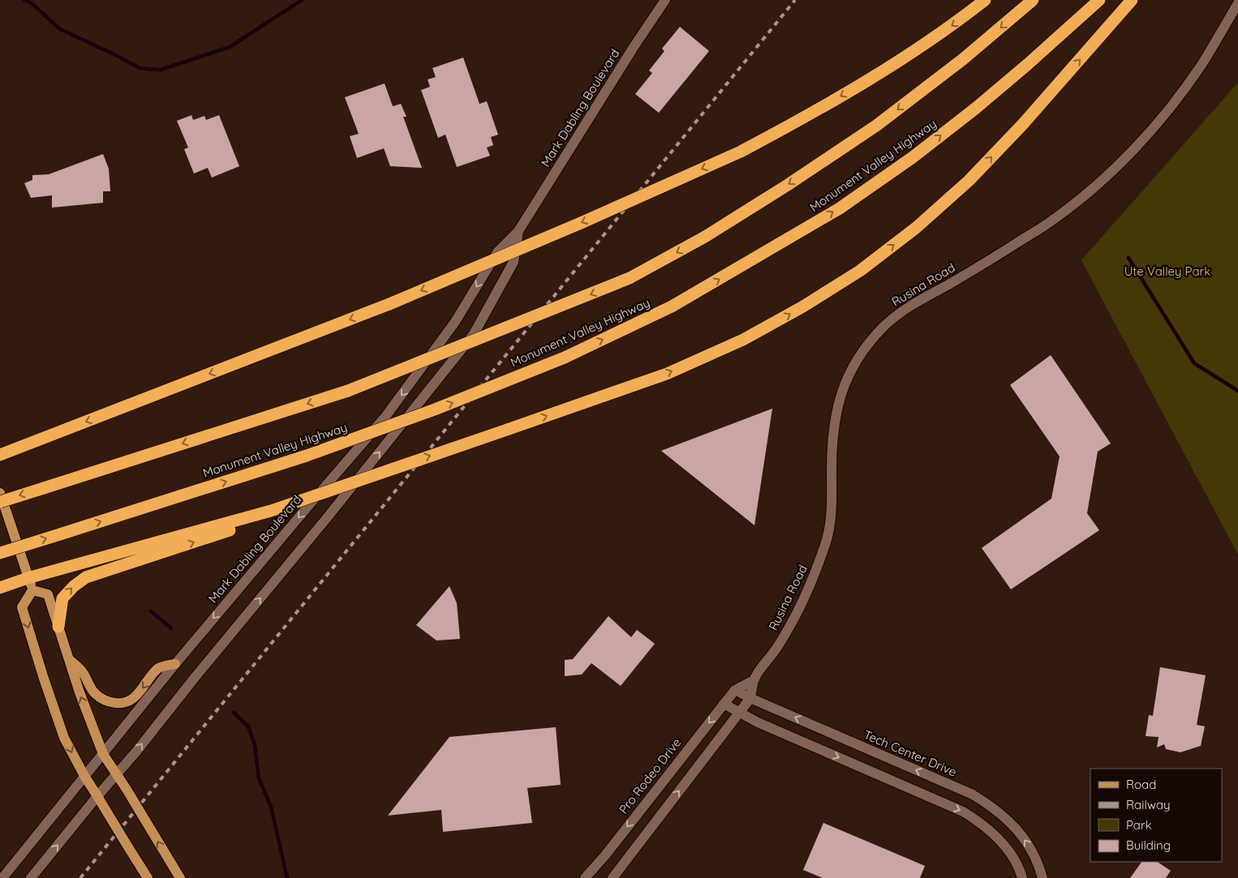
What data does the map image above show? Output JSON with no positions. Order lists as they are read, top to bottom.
{
  "streets": {
    "highway": ["Monument Valley Highway"],
    "street": [
      "Mark Dabling Boulevard",
      "Rusina Road",
      "Tech Center Drive",
      "Pro Rodeo Drive"
    ]
  },
  "crossings": [
    ["Rusina Road", "Tech Center Drive"],
    ["Rusina Road", "Pro Rodeo Drive"],
    ["Tech Center Drive", "Pro Rodeo Drive"]
  ],
  "parks": ["Ute Valley Park"],
  "legend": [
    "Road",
    "Railway",
    "Park",
    "Building"
  ]
}
